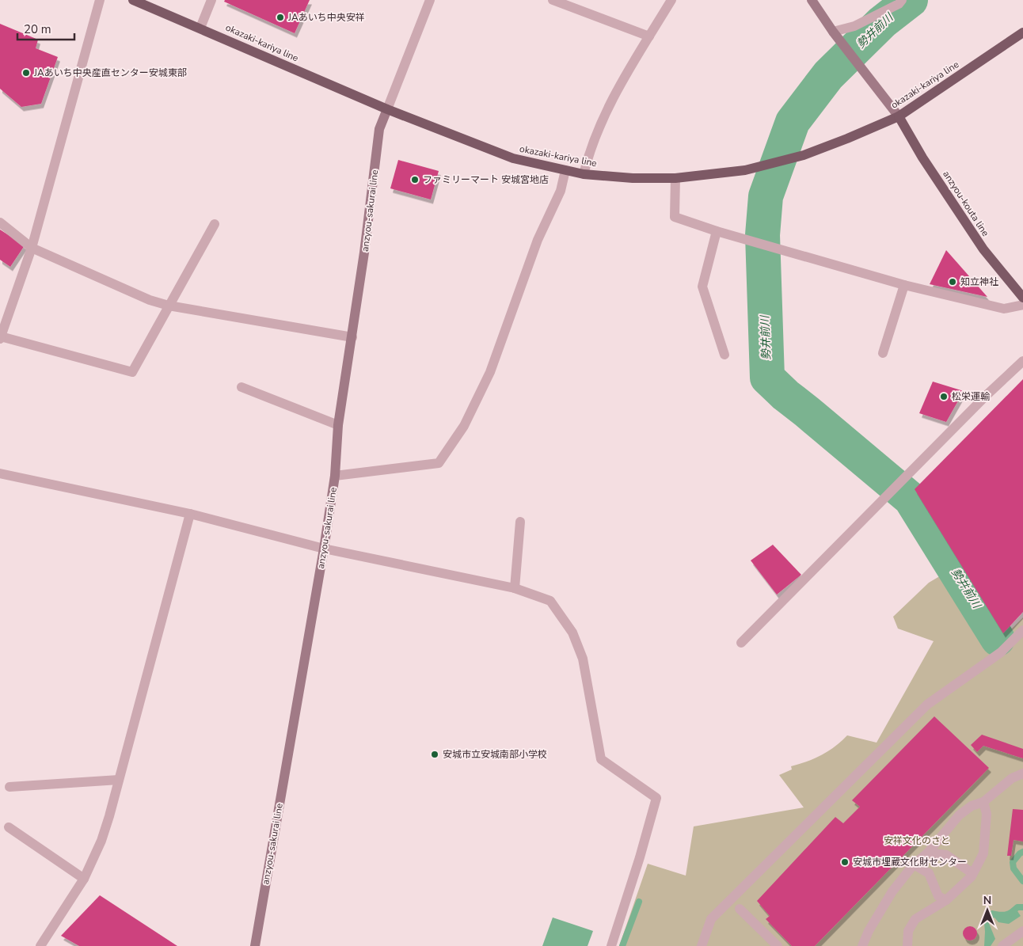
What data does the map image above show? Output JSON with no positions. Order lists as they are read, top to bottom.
{
  "streets": {
    "main road": ["okazaki-kariya line", "anzyou-kouta line", "anzyou-sakurai line"]
  },
  "crossings": [
    ["okazaki-kariya line", "anzyou-kouta line"],
    ["okazaki-kariya line", "anzyou-sakurai line"]
  ],
  "water": ["勢井前川"],
  "parks": ["安祥文化のさと"],
  "places": [
    "JAあいち中央安祥",
    "JAあいち中央産直センター安城東部",
    "ファミリーマート 安城宮地店",
    "知立神社",
    "松栄運輸",
    "安城市立安城南部小学校",
    "安城市埋蔵文化財センター"
  ],
  "scale_bar": "20 m",
  "north": "top"
}
